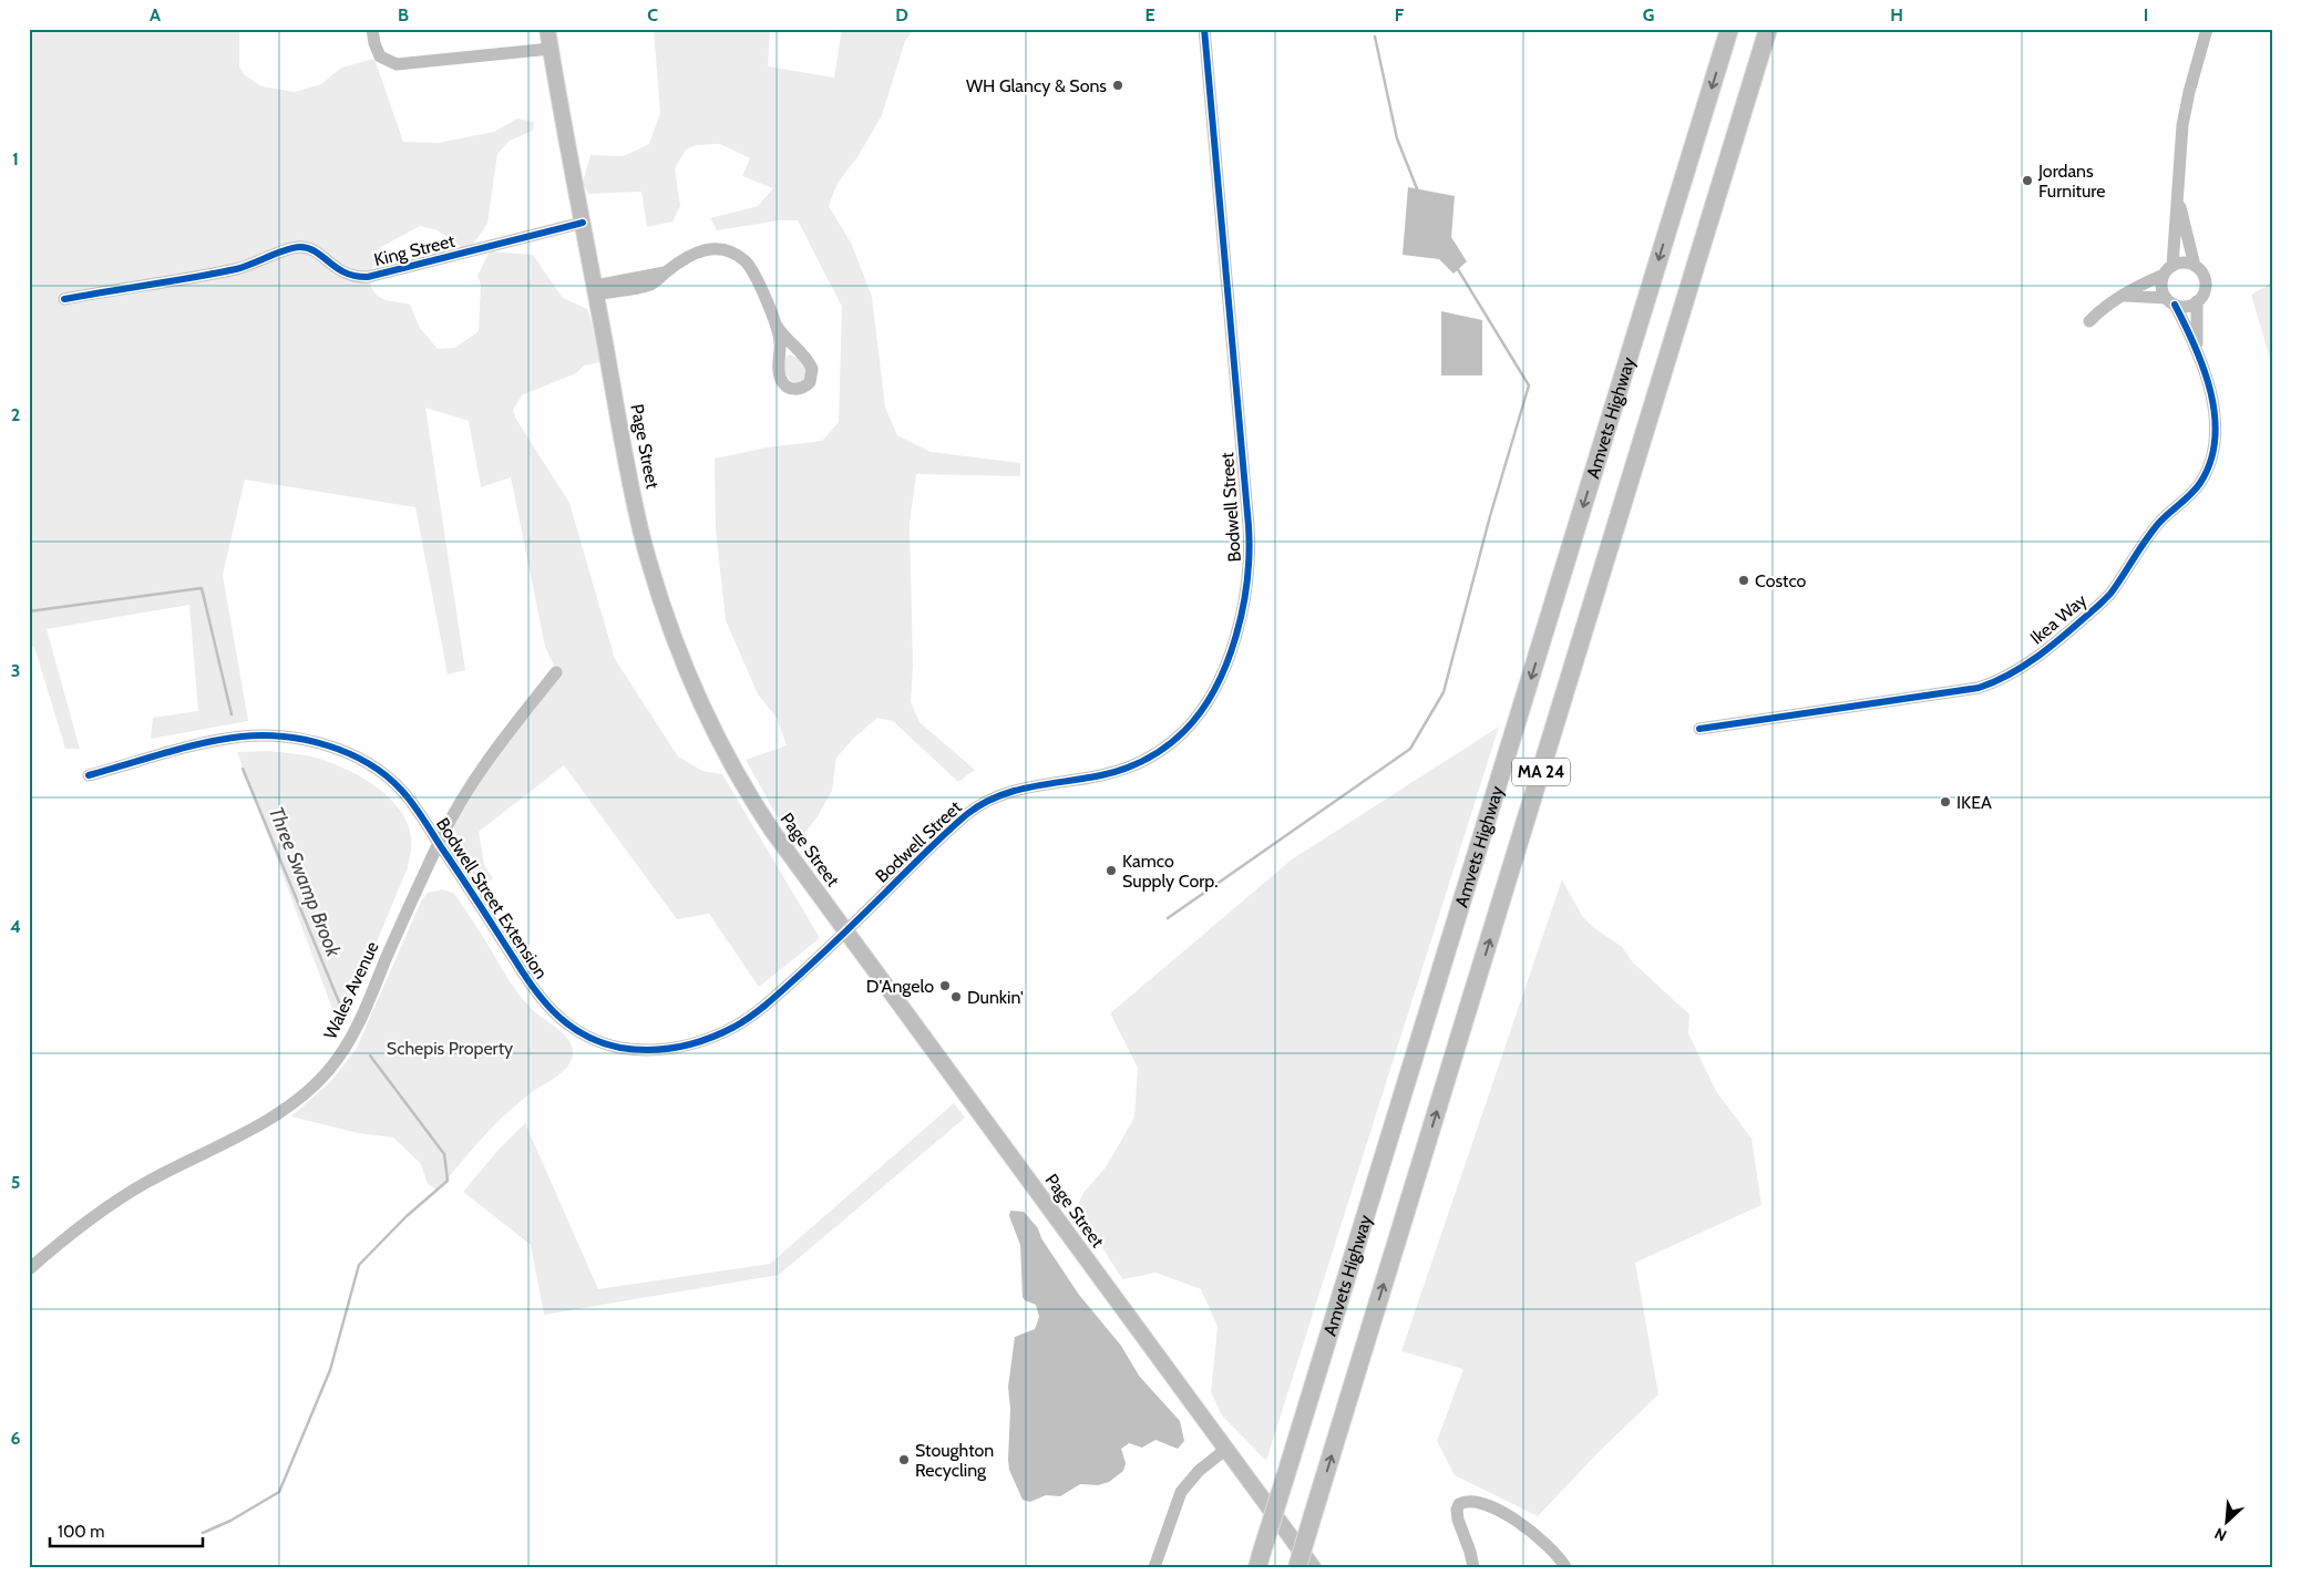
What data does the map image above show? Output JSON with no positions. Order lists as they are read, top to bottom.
{
  "streets": {
    "highway": ["Amvets Highway", "MA 24"],
    "main road": ["Page Street"],
    "street": [
      "King Street",
      "Bodwell Street",
      "Ikea Way",
      "Bodwell Street Extension",
      "Wales Avenue"
    ]
  },
  "crossings": [
    ["King Street", "Page Street"],
    ["Page Street", "Bodwell Street"],
    ["Page Street", "Bodwell Street Extension"],
    ["Bodwell Street", "Bodwell Street Extension"],
    ["Bodwell Street Extension", "Wales Avenue"]
  ],
  "water": ["Three Swamp Brook"],
  "parks": ["Schepis Property"],
  "places": [
    "WH Glancy & Sons",
    "Jordans Furniture",
    "Costco",
    "IKEA",
    "Kamco Supply Corp.",
    "D'Angelo",
    "Dunkin'",
    "Stoughton Recycling"
  ],
  "scale_bar": "100 m",
  "north": "bottom left",
  "grid": {
    "columns": [
      "A",
      "B",
      "C",
      "D",
      "E",
      "F",
      "G",
      "H",
      "I"
    ],
    "rows": [
      "1",
      "2",
      "3",
      "4",
      "5",
      "6"
    ]
  }
}
